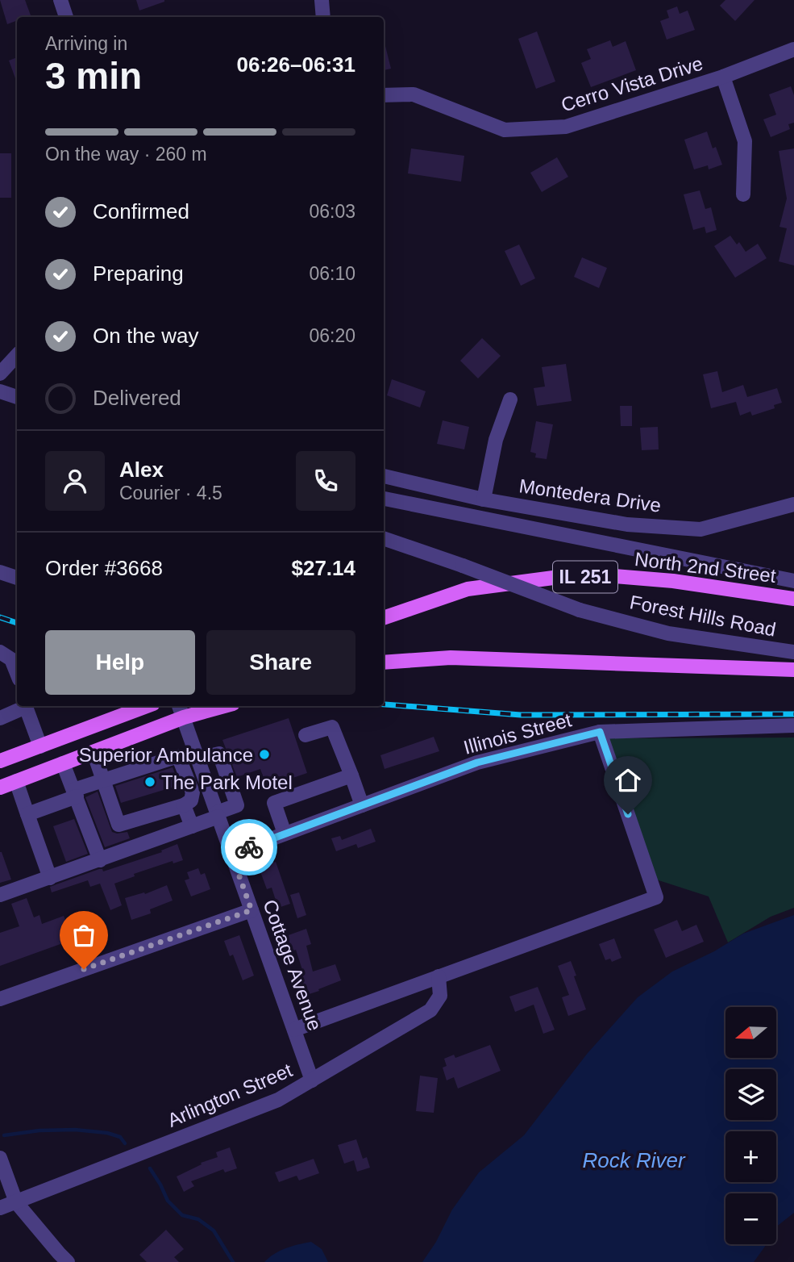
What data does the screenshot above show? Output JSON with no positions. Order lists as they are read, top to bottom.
{
  "streets": {
    "main road": ["North 2nd Street", "IL 251"],
    "street": [
      "Cerro Vista Drive",
      "Montedera Drive",
      "Forest Hills Road",
      "Illinois Street",
      "Cottage Avenue",
      "Arlington Street"
    ]
  },
  "crossings": [
    ["Illinois Street", "Cottage Avenue"],
    ["Cottage Avenue", "Arlington Street"]
  ],
  "water": ["Rock River"],
  "places": ["Superior Ambulance", "The Park Motel"],
  "north": "left",
  "page": {
    "heading": ["3 min", "Arriving in", "06:26–06:31"],
    "panel": [
      "Alex",
      "Courier · 4.5",
      "Order #3668",
      "$27.14"
    ],
    "bar": "On the way · 260 m",
    "list": [
      ["Confirmed", "06:03"],
      ["Preparing", "06:10"],
      ["On the way", "06:20"],
      "Delivered"
    ],
    "buttons": ["Help", "Share"],
    "map_buttons": ["+", "−"]
  }
}
